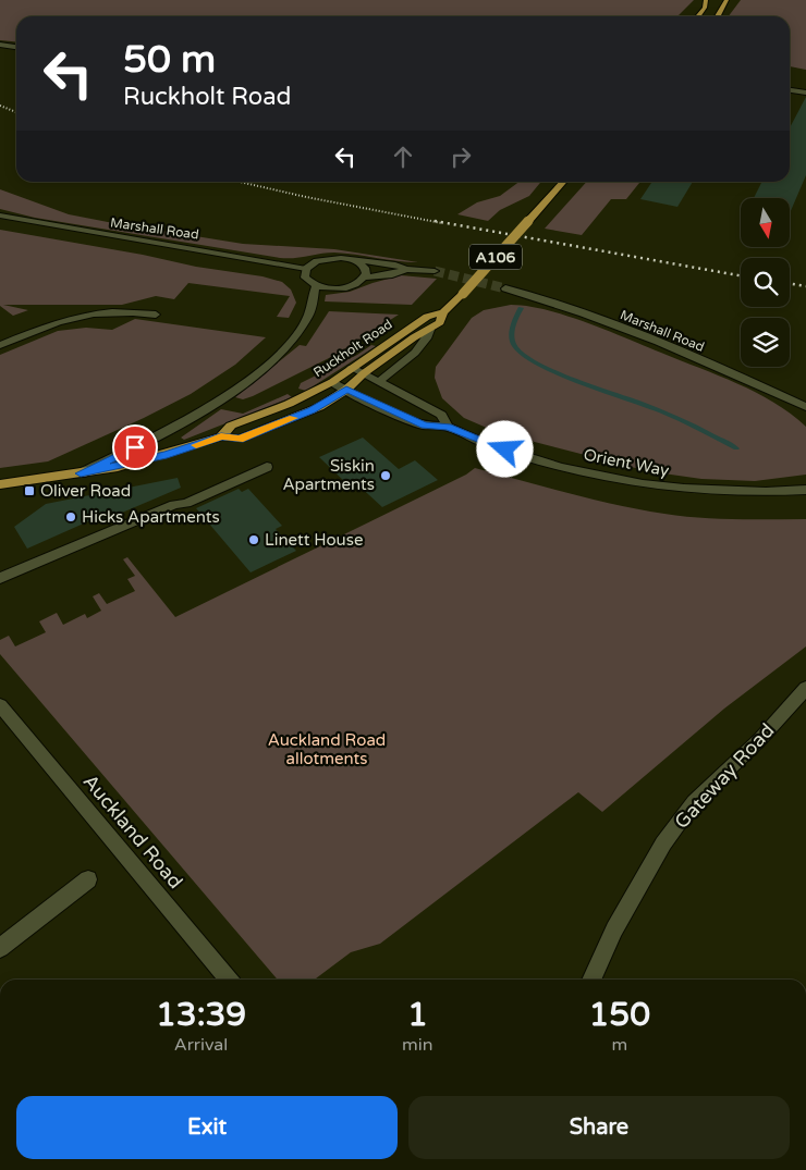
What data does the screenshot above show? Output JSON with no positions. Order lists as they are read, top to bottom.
{
  "streets": {
    "main road": ["A106", "Ruckholt Road"],
    "street": [
      "Marshall Road",
      "Orient Way",
      "Gateway Road",
      "Auckland Road"
    ]
  },
  "crossings": [
    ["Ruckholt Road", "Orient Way"]
  ],
  "parks": ["Auckland Road allotments"],
  "places": {
    "other": ["Siskin Apartments", "Hicks Apartments", "Linett House"],
    "transit": ["Oliver Road"]
  },
  "north": "bottom",
  "page": {
    "turn": ["50 m", "Ruckholt Road"],
    "eta": [
      "13:39",
      "Arrival",
      "1",
      "min",
      "150",
      "m"
    ],
    "buttons": ["Exit", "Share"]
  }
}
